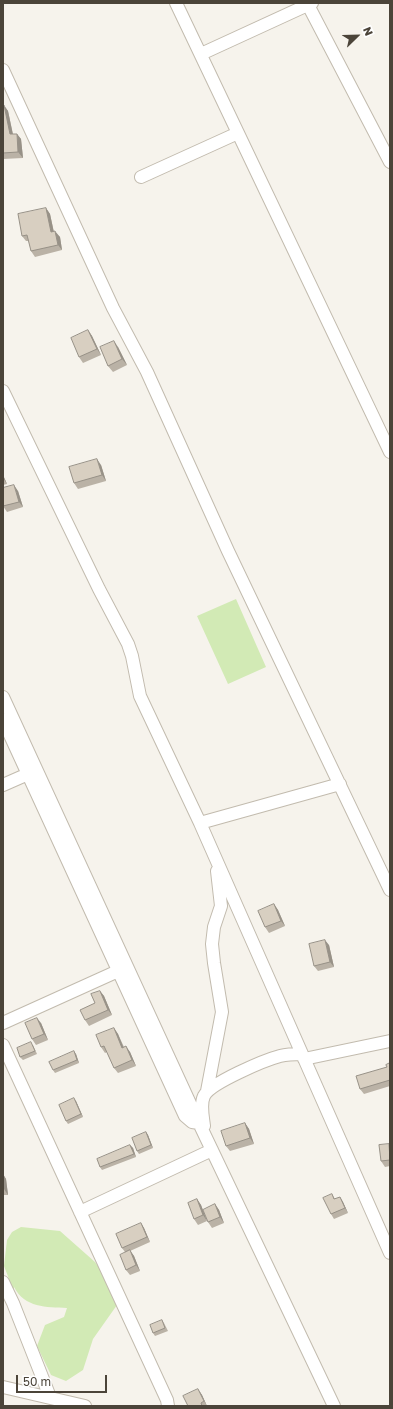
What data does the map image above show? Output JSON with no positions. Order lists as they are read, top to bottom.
{
  "scale_bar": "50 m",
  "north": "top right"
}
